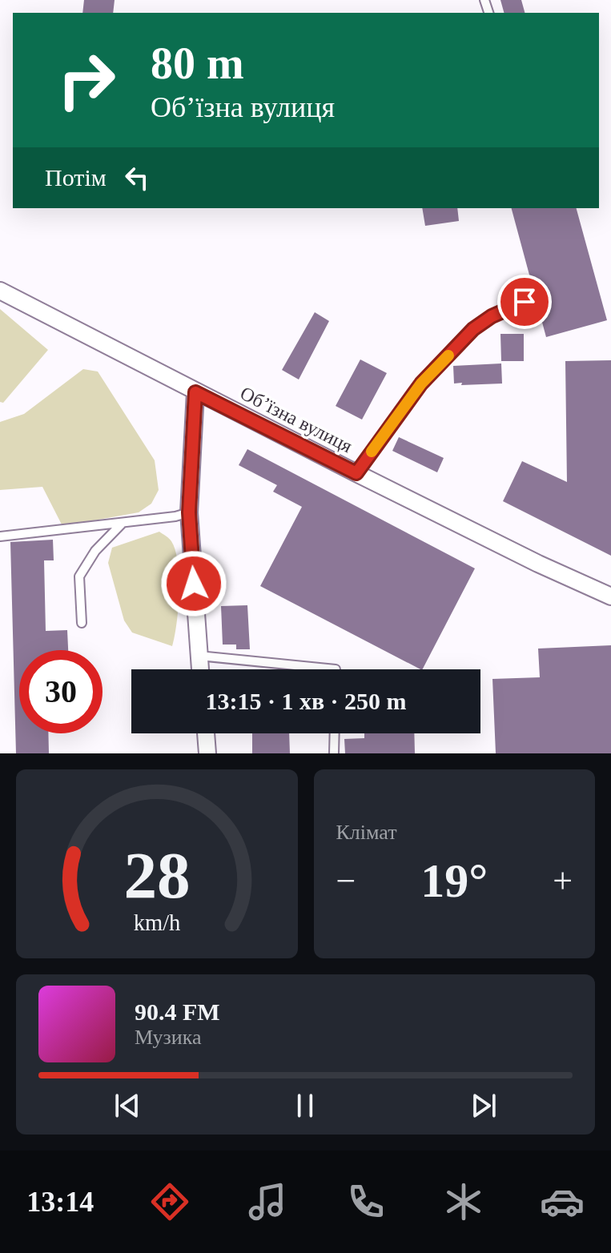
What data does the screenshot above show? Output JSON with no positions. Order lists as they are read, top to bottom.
{
  "streets": {
    "street": ["Обʼїзна вулиця"]
  },
  "page": {
    "turn": ["80 m", "Обʼїзна вулиця"],
    "then": "Потім",
    "limit": "30",
    "trip": "13:15 · 1 хв · 250 m",
    "tile": "Клімат",
    "heat": ["−", "19°", "+"],
    "song": ["90.4 FM", "Музика"],
    "tabs": "13:14",
    "gauge": ["28", "km/h"]
  }
}
